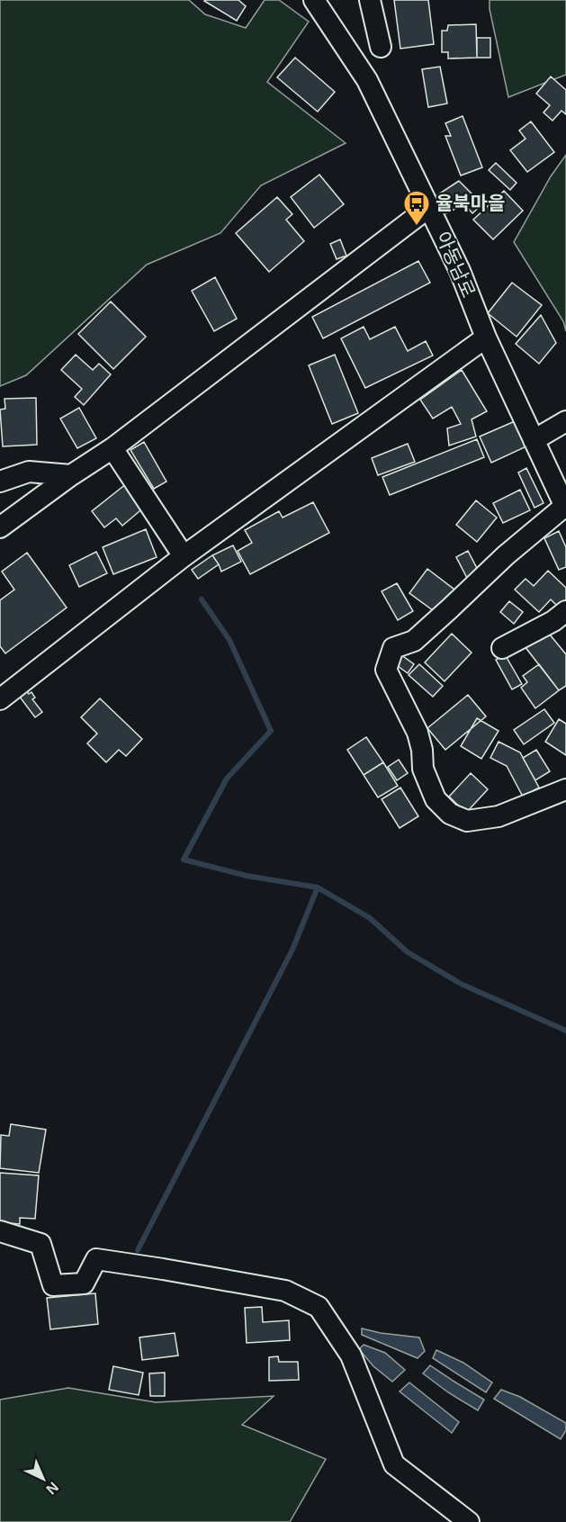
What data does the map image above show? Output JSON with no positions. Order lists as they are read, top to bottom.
{
  "streets": {
    "street": ["아동남로"]
  },
  "places": {
    "bus stop": ["율북마을"]
  },
  "north": "bottom right"
}
